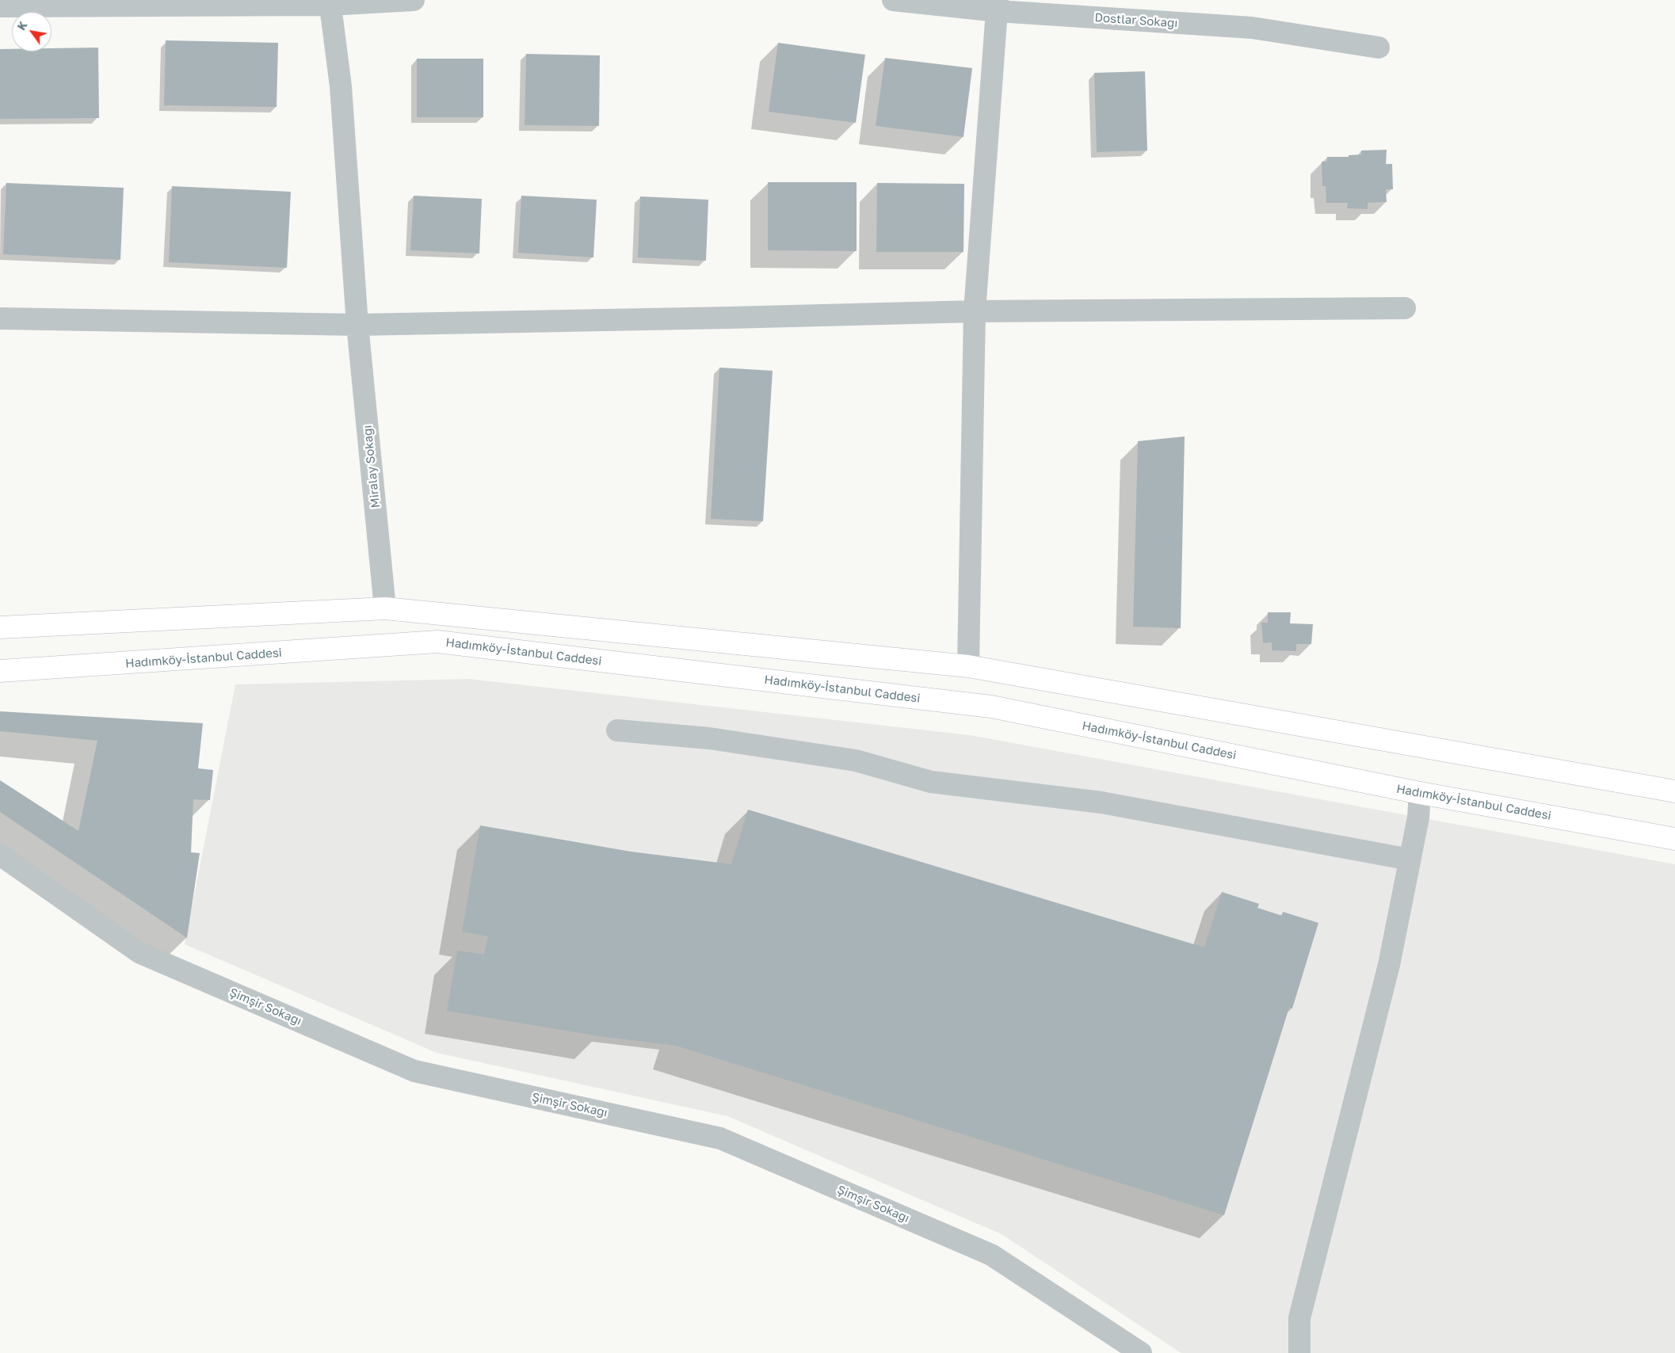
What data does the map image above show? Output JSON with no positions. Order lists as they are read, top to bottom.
{
  "streets": {
    "main road": ["Hadımköy-İstanbul Caddesi"],
    "street": ["Dostlar Sokağı", "Miralay Sokağı", "Şimşir Sokağı"]
  },
  "north": "top left"
}
